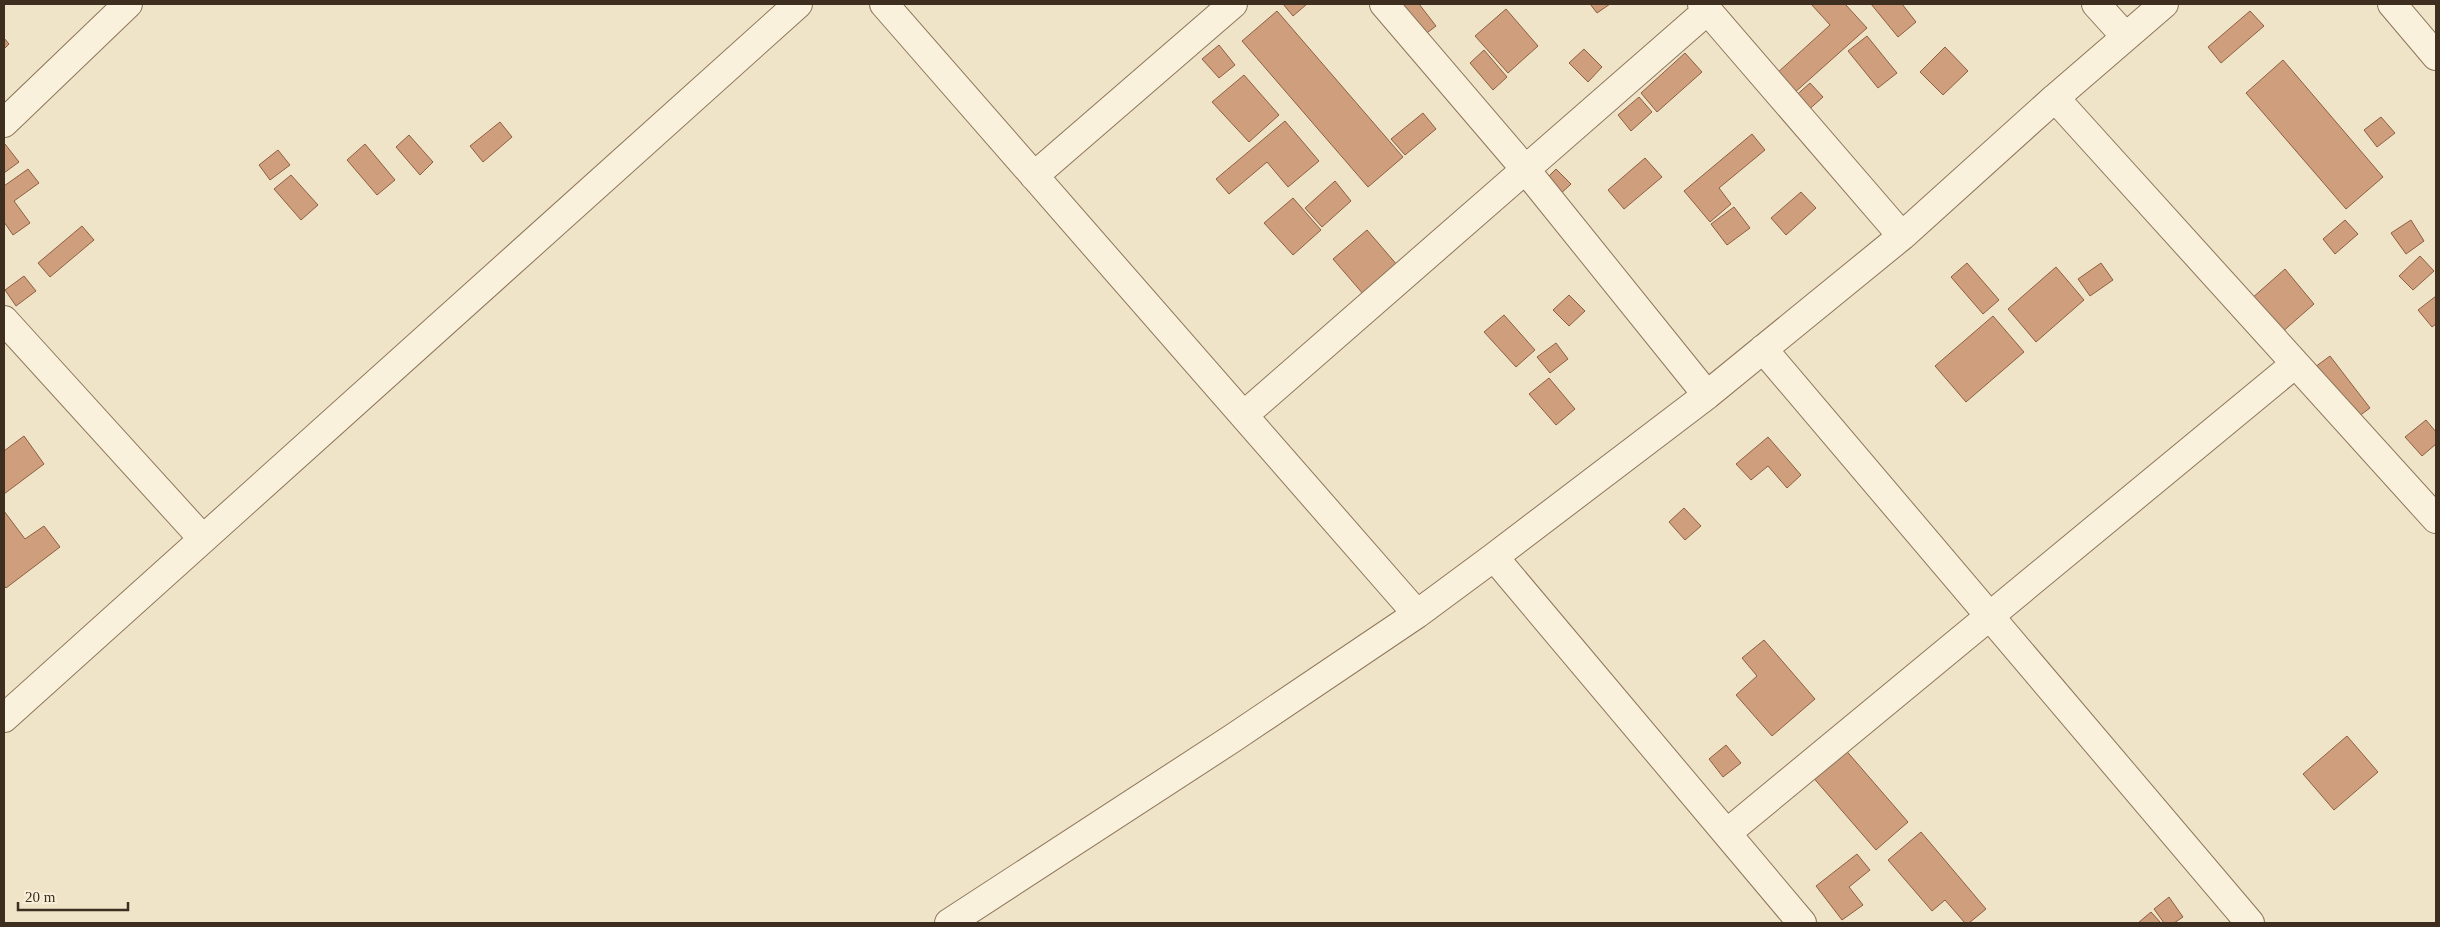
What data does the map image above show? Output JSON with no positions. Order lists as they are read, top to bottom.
{
  "scale_bar": "20 m"
}
